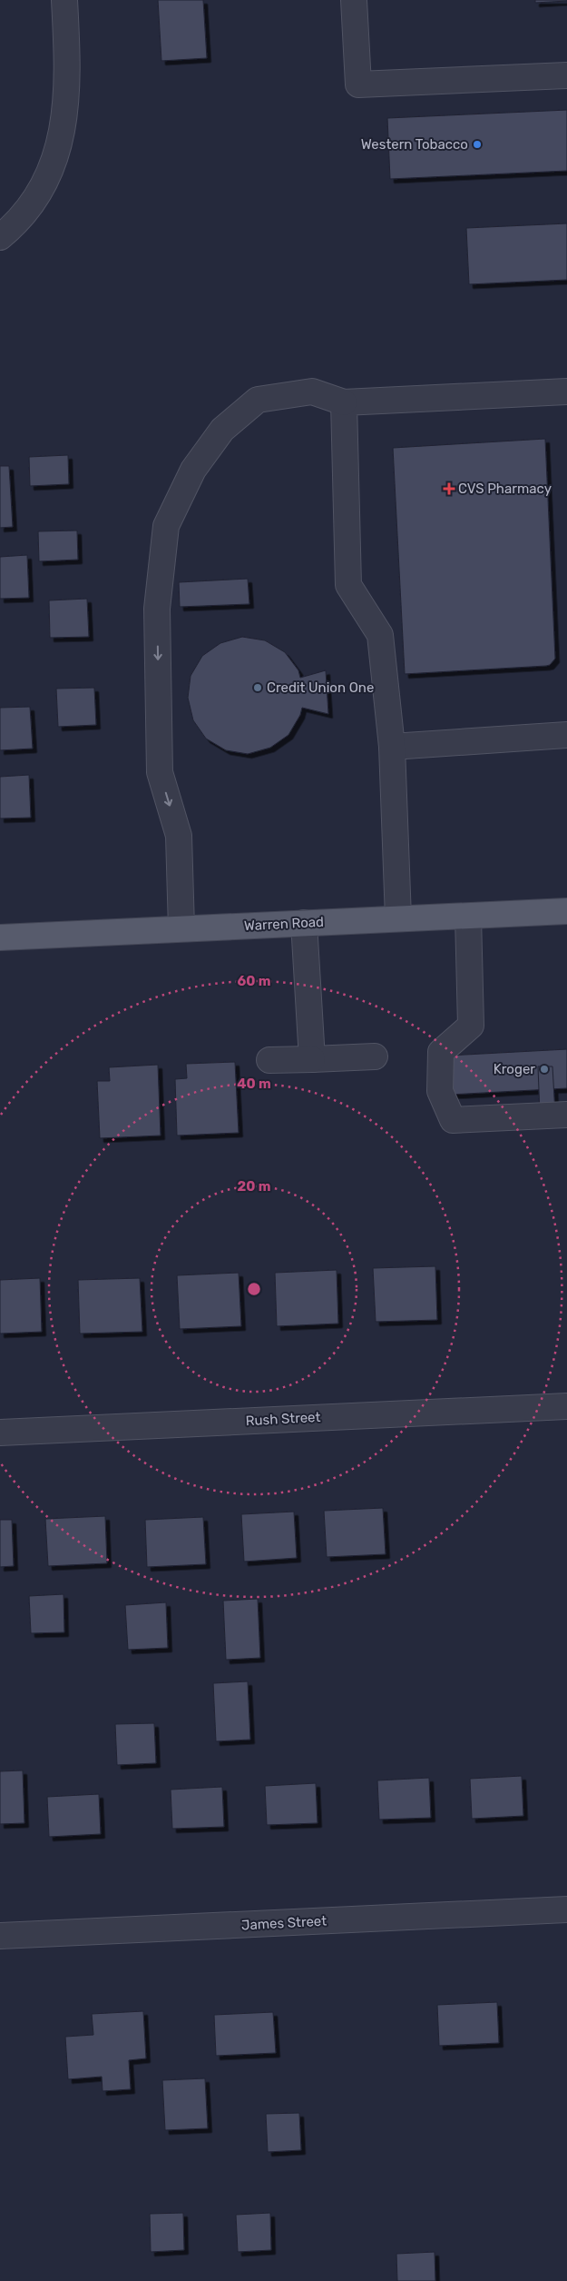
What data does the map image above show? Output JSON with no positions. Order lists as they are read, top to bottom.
{
  "streets": {
    "main road": ["Warren Road"],
    "street": ["Rush Street", "James Street"]
  },
  "places": {
    "other": ["Western Tobacco", "Credit Union One", "Kroger"],
    "health": ["CVS Pharmacy"]
  },
  "rings": ["60 m", "40 m", "20 m"]
}
